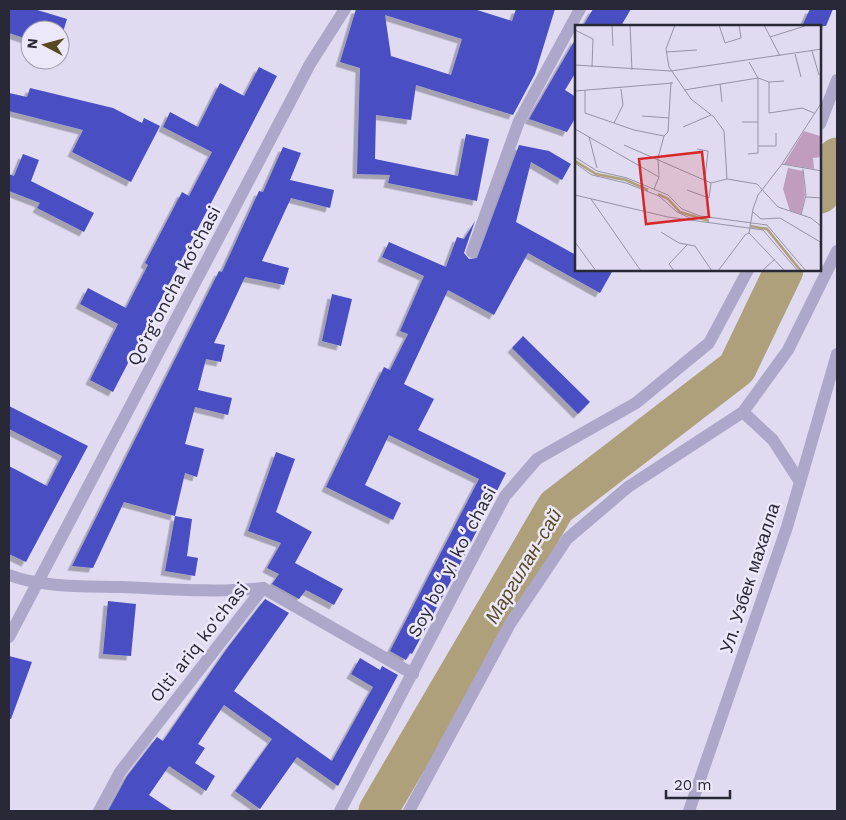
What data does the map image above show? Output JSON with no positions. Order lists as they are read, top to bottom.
{
  "streets": {
    "street": [
      "Qo‘rg‘oncha ko‘chasi",
      "Soy boʻyi koʻchasi",
      "Ул. Узбек махалла",
      "Olti ariq ko'chasi"
    ]
  },
  "crossings": [
    ["Soy boʻyi koʻchasi", "Olti ariq ko'chasi"]
  ],
  "water": ["Маргилан-сай"],
  "scale_bar": "20 m",
  "north": "left"
}
